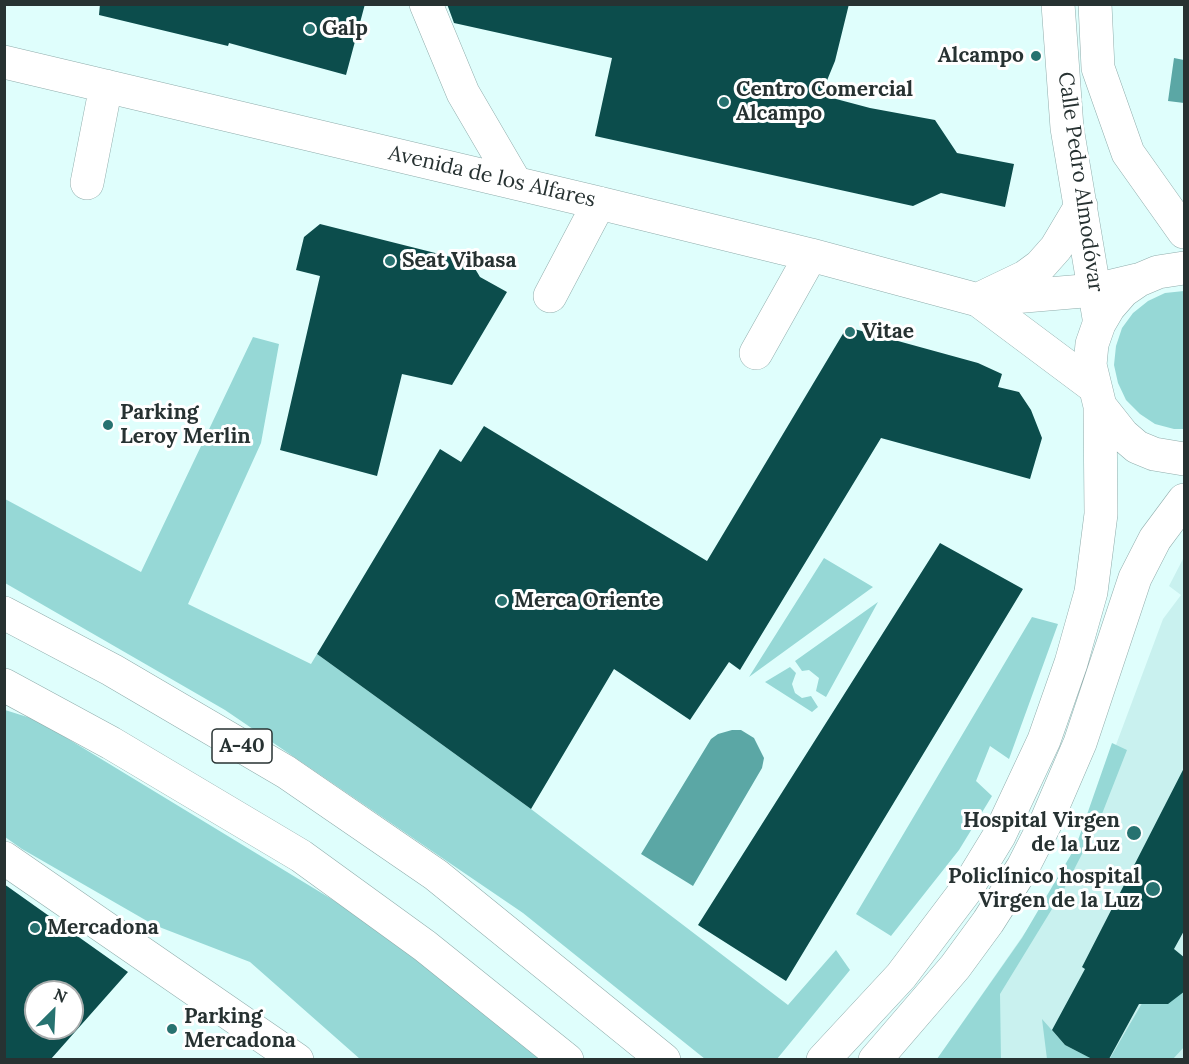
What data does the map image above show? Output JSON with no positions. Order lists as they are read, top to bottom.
{
  "streets": {
    "main road": ["Avenida de los Alfares", "Calle Pedro Almodóvar", "A-40"]
  },
  "places": [
    "Galp",
    "Alcampo",
    "Centro Comercial Alcampo",
    "Seat Vibasa",
    "Vitae",
    "Parking Leroy Merlin",
    "Merca Oriente",
    "Hospital Virgen de la Luz",
    "Policlínico hospital Virgen de la Luz",
    "Mercadona",
    "Parking Mercadona"
  ],
  "north": "top right"
}
